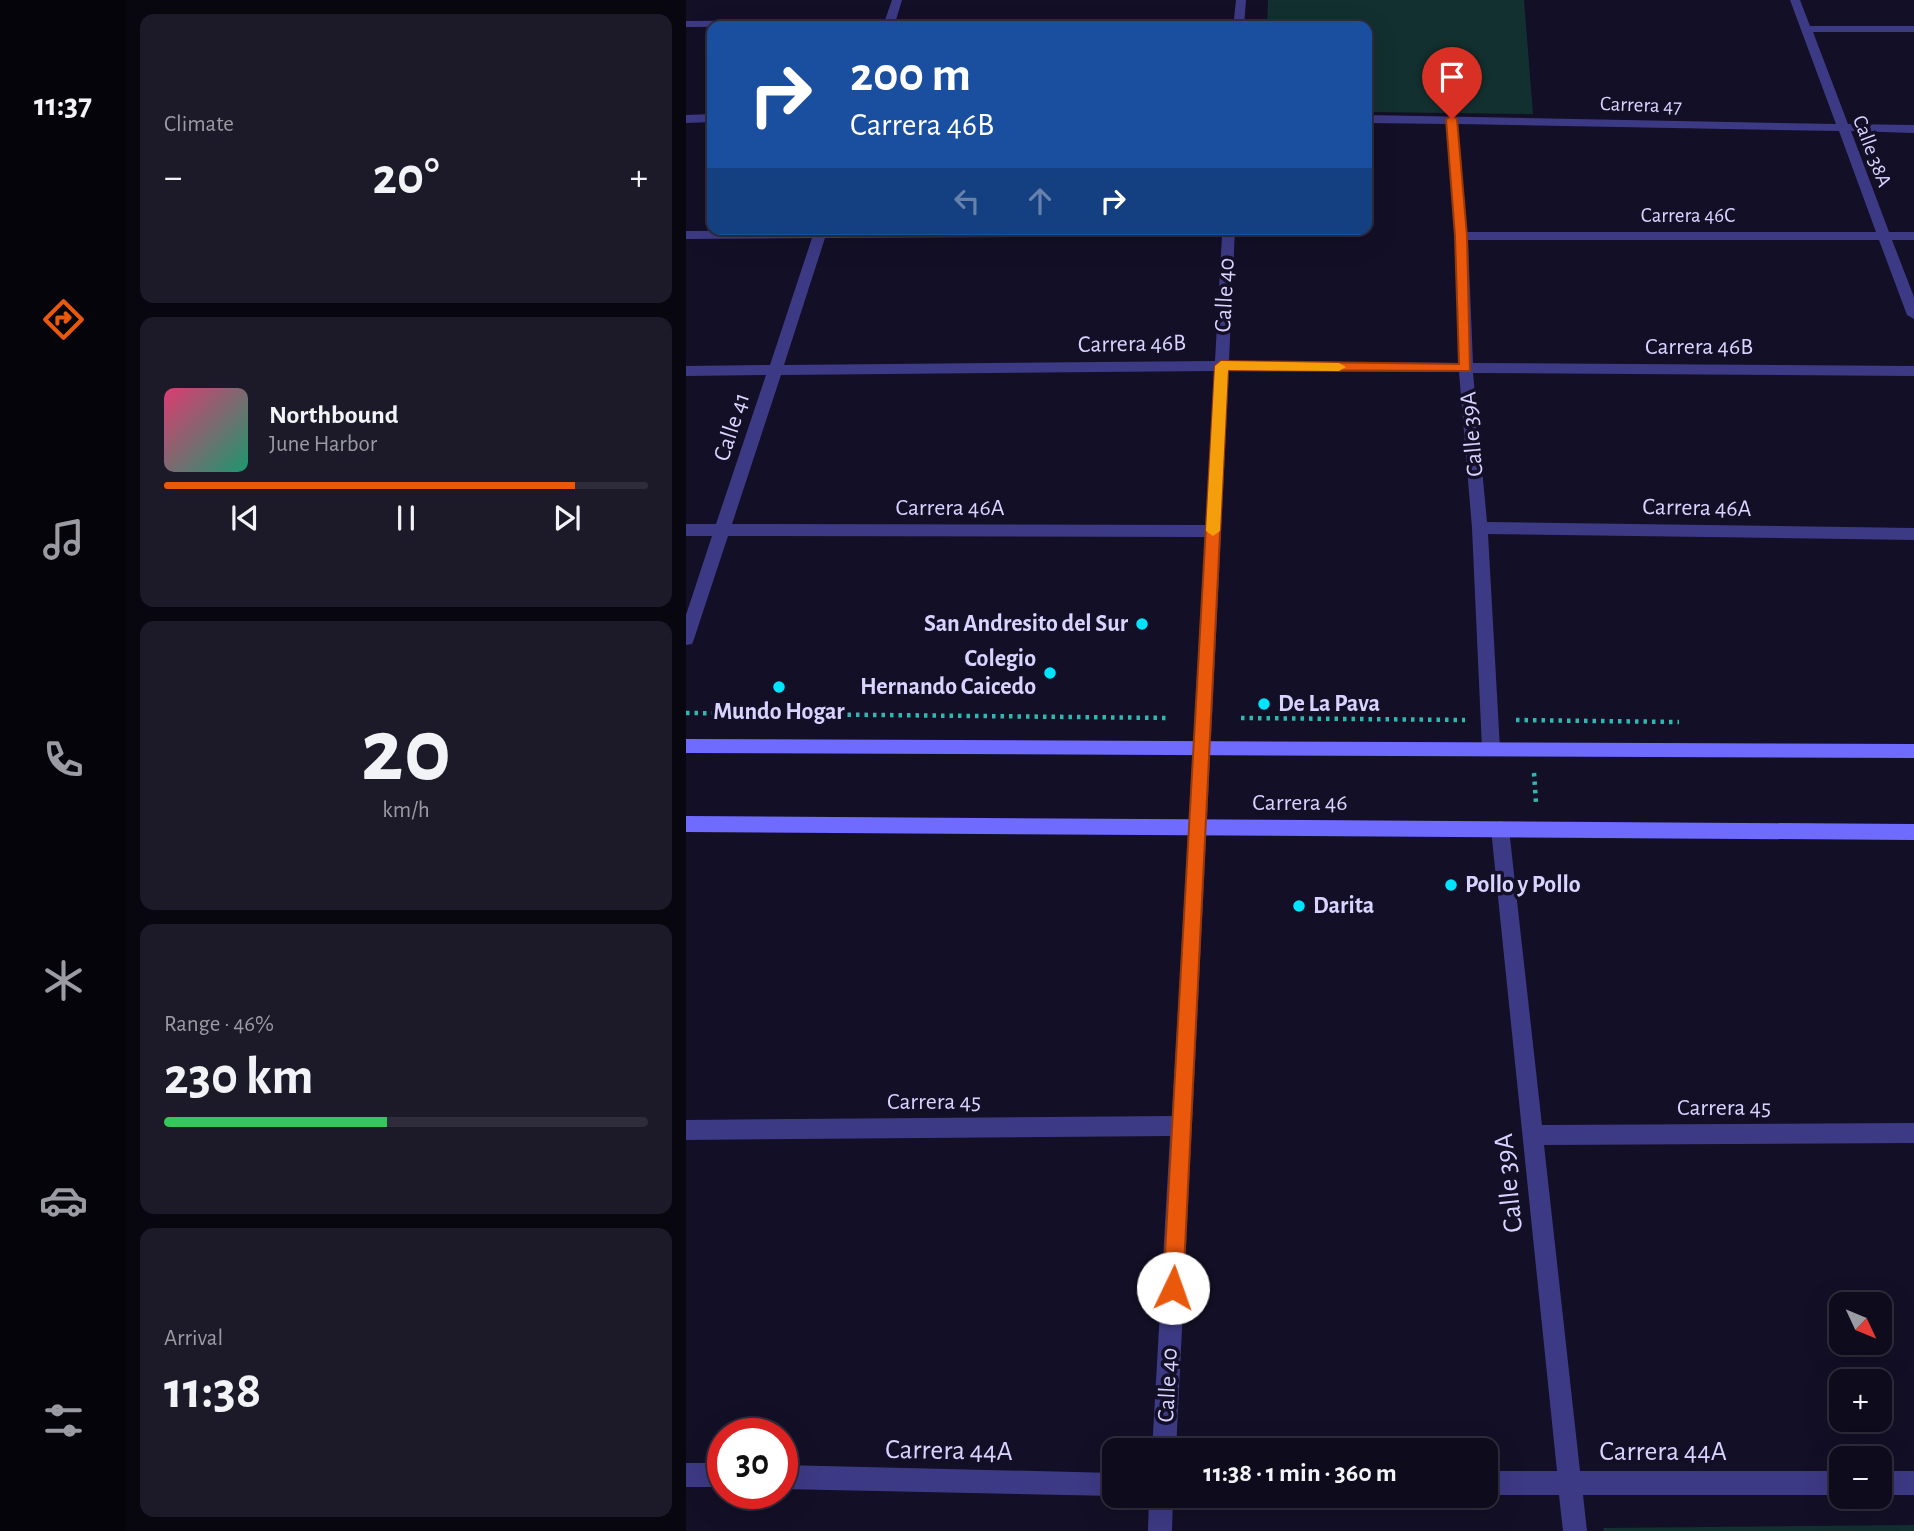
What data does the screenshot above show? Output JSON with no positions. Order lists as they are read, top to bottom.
{
  "streets": {
    "main road": ["Carrera 46"],
    "street": [
      "Carrera 47",
      "Calle 38A",
      "Carrera 46C",
      "Calle 40",
      "Carrera 46B",
      "Calle 41",
      "Calle 39A",
      "Carrera 46A",
      "Carrera 45",
      "Carrera 44A"
    ]
  },
  "crossings": [
    ["Carrera 47", "Calle 38A"],
    ["Carrera 47", "Calle 39A"],
    ["Calle 38A", "Carrera 46C"],
    ["Carrera 46C", "Calle 39A"],
    ["Calle 40", "Carrera 46B"],
    ["Calle 40", "Carrera 46A"],
    ["Calle 40", "Carrera 46"],
    ["Calle 40", "Carrera 45"],
    ["Carrera 46B", "Calle 41"],
    ["Carrera 46B", "Calle 39A"],
    ["Calle 41", "Carrera 46A"],
    ["Calle 39A", "Carrera 46A"],
    ["Calle 39A", "Carrera 46"],
    ["Calle 39A", "Carrera 45"],
    ["Calle 39A", "Carrera 44A"]
  ],
  "places": [
    "San Andresito del Sur",
    "Colegio Hernando Caicedo",
    "Mundo Hogar",
    "De La Pava",
    "Pollo y Pollo",
    "Darita"
  ],
  "north": "bottom right",
  "page": {
    "tabs": "11:37",
    "tile": [
      "Climate",
      ["20", "km/h"],
      ["Range · 46%", "230 km"],
      ["Arrival", "11:38"]
    ],
    "turn": ["200 m", "Carrera 46B"],
    "heat": ["−", "20°", "+"],
    "song": ["Northbound", "June Harbor"],
    "map_buttons": ["+", "−"],
    "limit": "30",
    "trip": "11:38 · 1 min · 360 m"
  }
}
